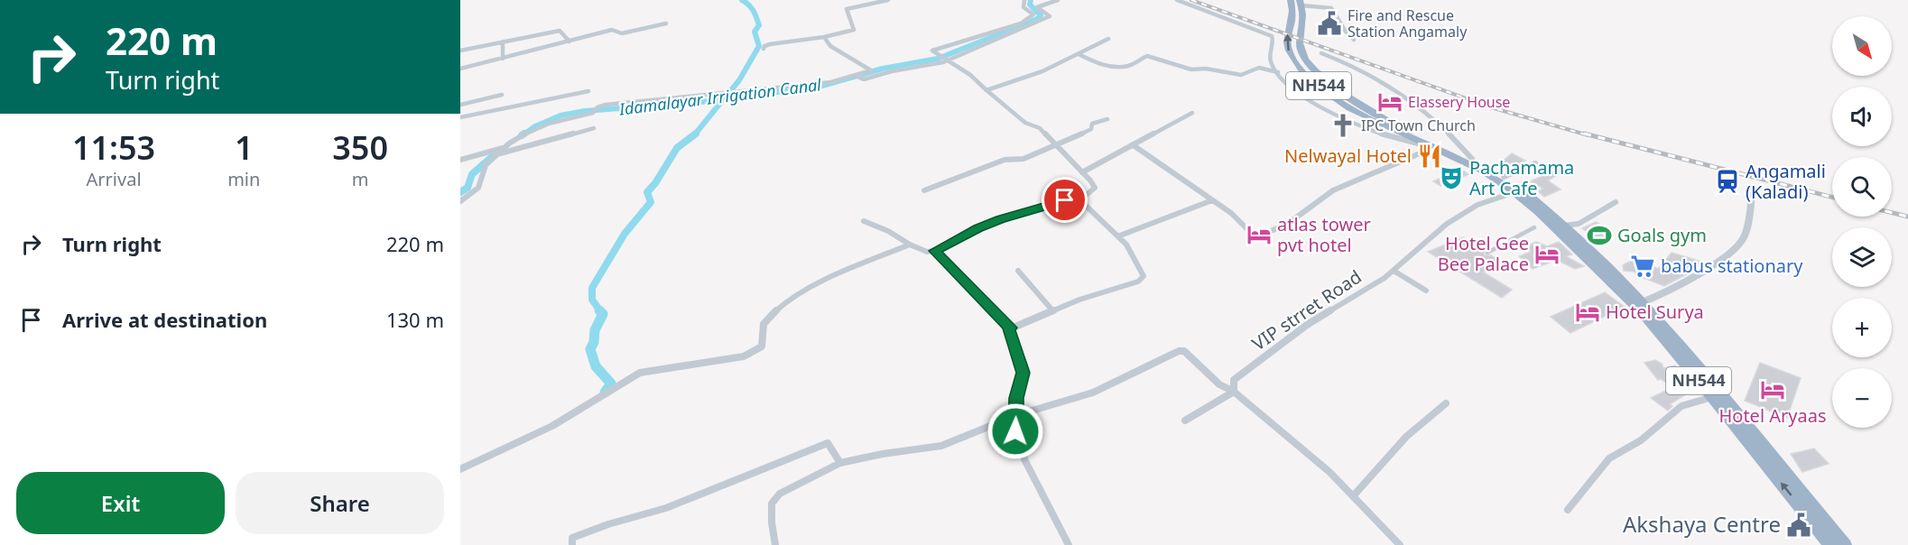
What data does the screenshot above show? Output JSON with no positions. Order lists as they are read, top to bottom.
{
  "streets": {
    "highway": ["NH544"],
    "street": ["VIP strret Road"]
  },
  "crossings": [
    ["NH544", "VIP strret Road"]
  ],
  "water": ["Idamalayar Irrigation Canal"],
  "places": {
    "public building": ["Fire and Rescue Station Angamaly", "Akshaya Centre"],
    "hotel": [
      "Elassery House",
      "atlas tower pvt hotel",
      "Hotel Gee Bee Palace",
      "Hotel Surya",
      "Hotel Aryaas"
    ],
    "church": ["IPC Town Church"],
    "restaurant": ["Nelwayal Hotel"],
    "theatre": ["Pachamama Art Cafe"],
    "station": ["Angamali (Kaladi)"],
    "sports": ["Goals gym"],
    "supermarket": ["babus stationary"]
  },
  "north": "bottom right",
  "page": {
    "turn": ["220 m", "Turn right"],
    "map_buttons": ["+", "−"],
    "eta": [
      "11:53",
      "Arrival",
      "1",
      "min",
      "350",
      "m"
    ],
    "list": [
      {
        "name": "Turn right",
        "value": "220 m"
      },
      {
        "name": "Arrive at destination",
        "value": "130 m"
      }
    ],
    "buttons": ["Exit", "Share"]
  }
}
